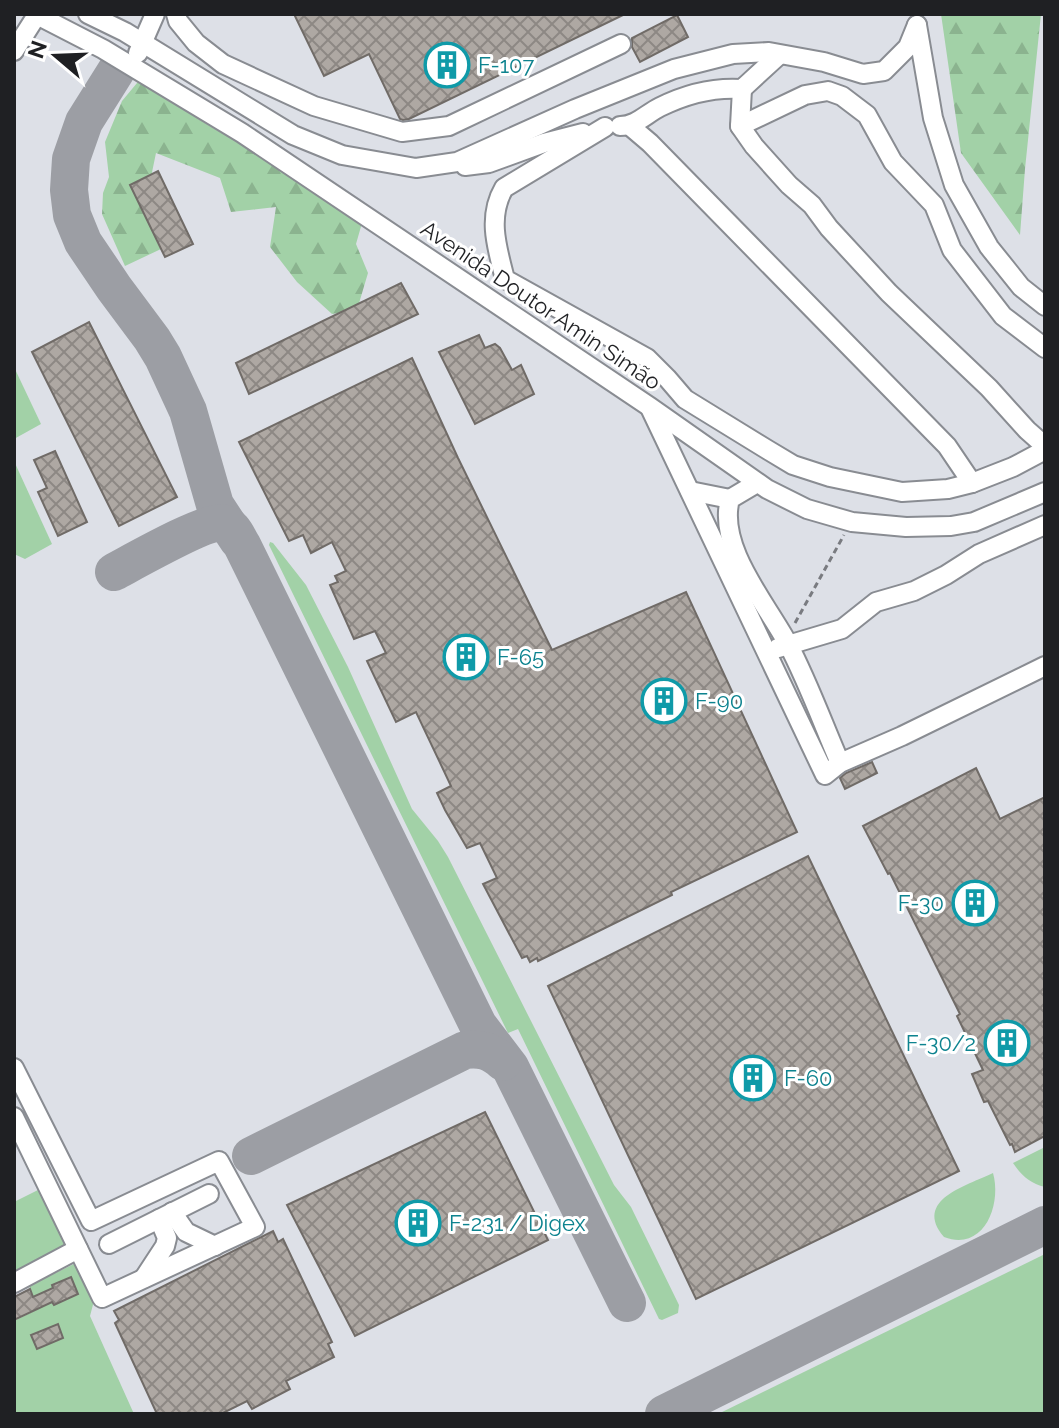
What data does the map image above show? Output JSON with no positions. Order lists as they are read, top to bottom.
{
  "streets": {
    "street": ["Avenida Doutor Amin Simão"]
  },
  "places": {
    "building": [
      "F-107",
      "F-65",
      "F-90",
      "F-30",
      "F-30/2",
      "F-60",
      "F-231 / Digex"
    ]
  },
  "north": "left"
}
